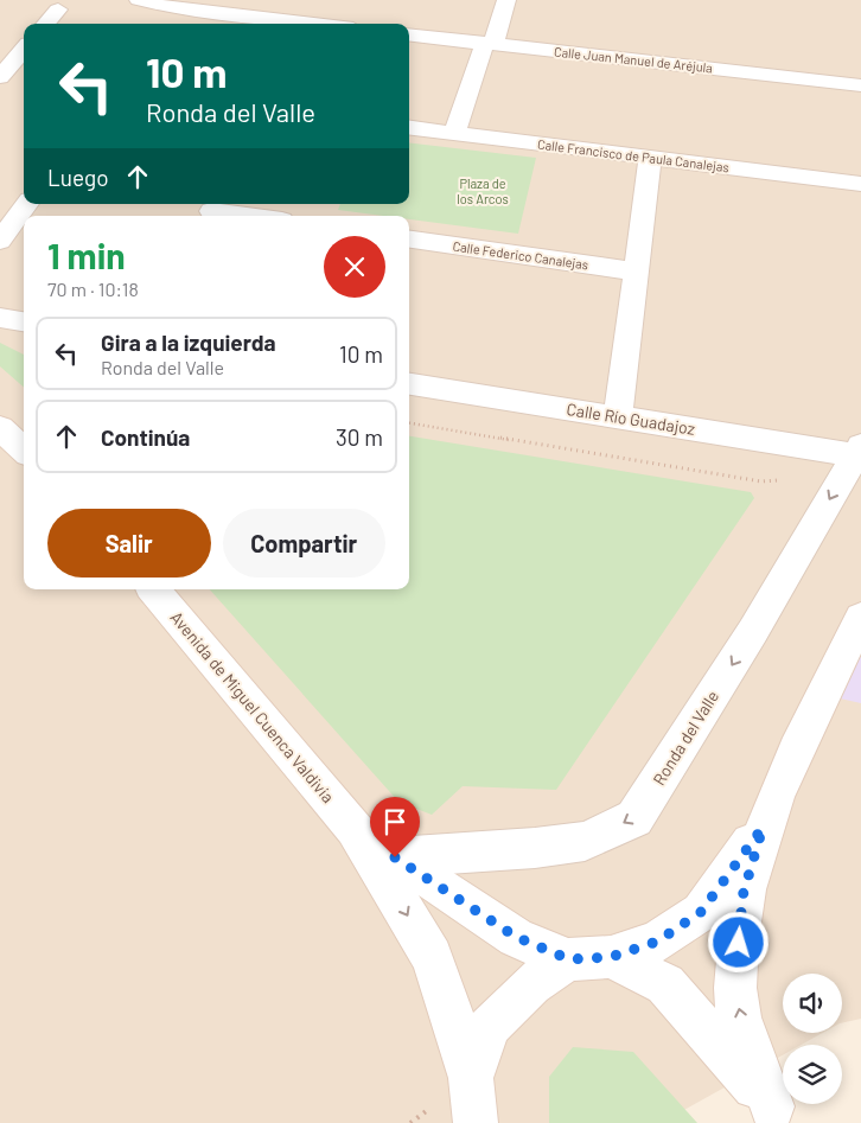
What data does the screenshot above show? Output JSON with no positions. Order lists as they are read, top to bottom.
{
  "streets": {
    "street": [
      "Calle Juan Manuel de Aréjula",
      "Calle Francisco de Paula Canalejas",
      "Calle Federico Canalejas",
      "Calle Río Guadajoz",
      "Avenida de Miguel Cuenca Valdivia",
      "Ronda del Valle"
    ]
  },
  "crossings": [
    ["Calle Río Guadajoz", "Ronda del Valle"],
    ["Avenida de Miguel Cuenca Valdivia", "Ronda del Valle"]
  ],
  "parks": ["Plaza de los Arcos"],
  "page": {
    "turn": ["10 m", "Ronda del Valle"],
    "then": "Luego",
    "heading": ["1 min", "70 m · 10:18"],
    "list": [
      {
        "name": "Gira a la izquierda",
        "note": "Ronda del Valle",
        "value": "10 m"
      },
      {
        "name": "Continúa",
        "value": "30 m"
      }
    ],
    "buttons": ["Salir", "Compartir"]
  }
}
